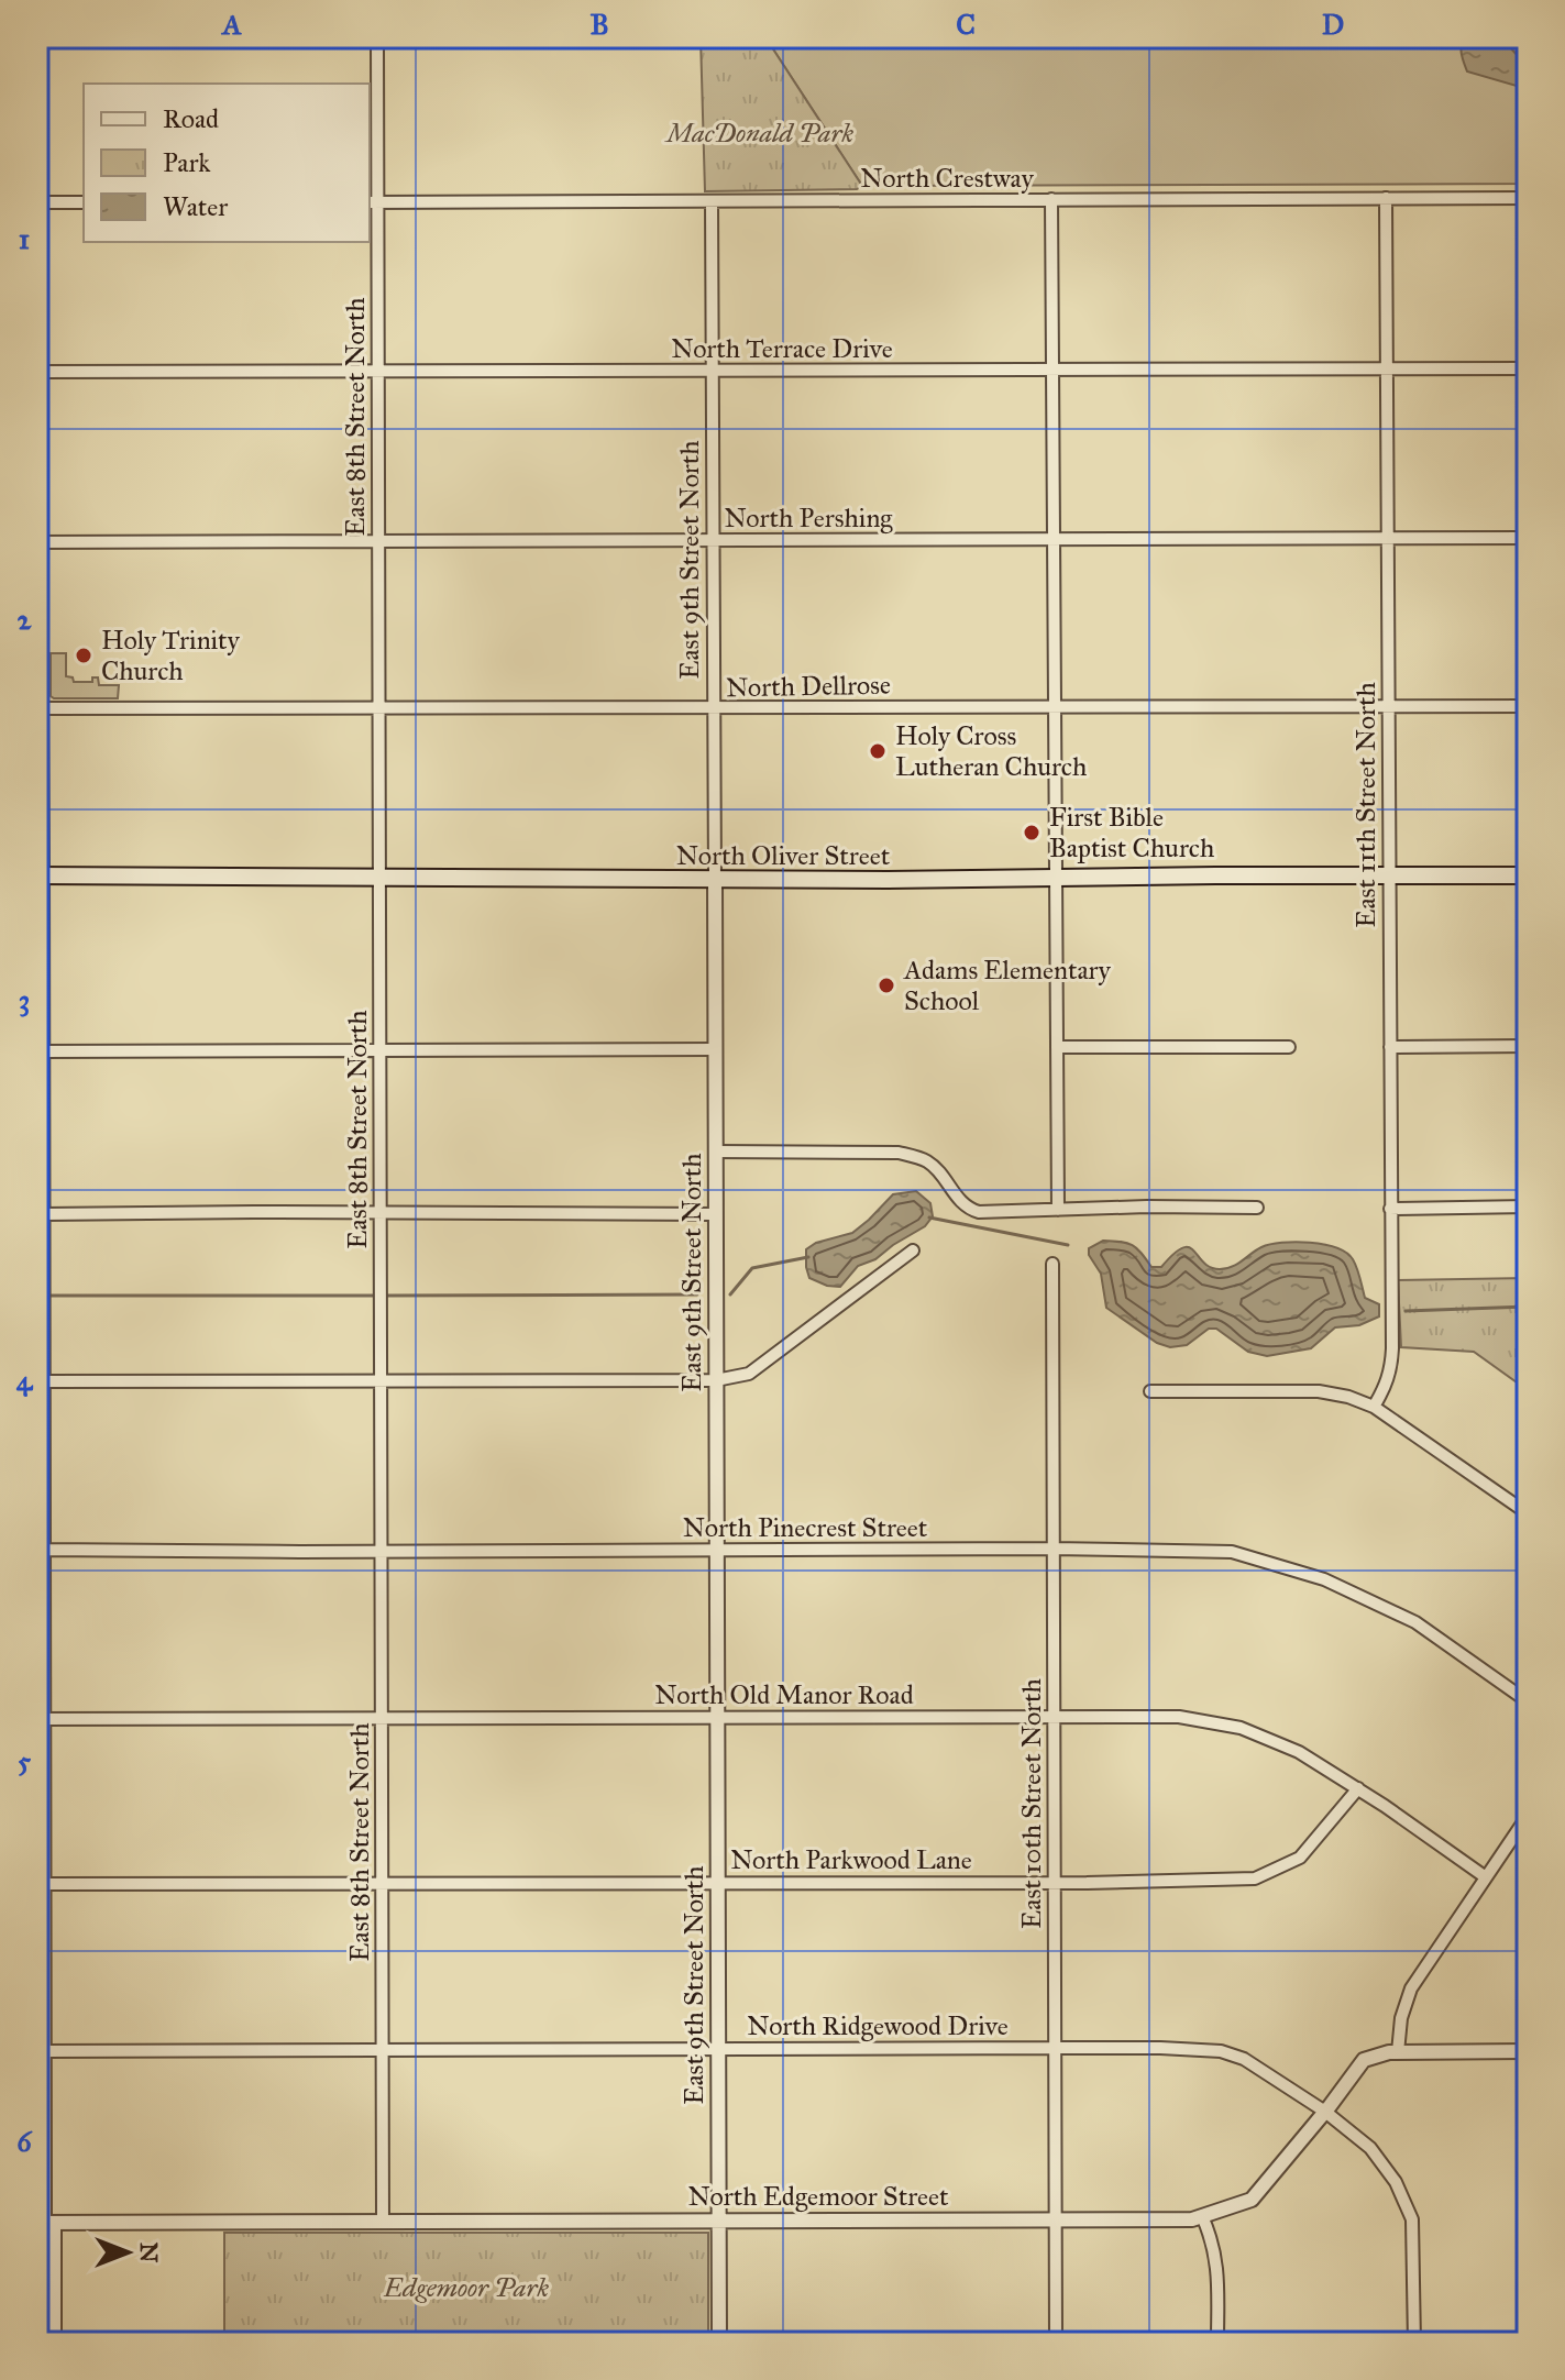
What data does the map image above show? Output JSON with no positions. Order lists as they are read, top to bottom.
{
  "streets": {
    "main road": ["North Oliver Street"],
    "street": [
      "North Crestway",
      "North Terrace Drive",
      "East 8th Street North",
      "North Pershing",
      "East 9th Street North",
      "North Dellrose",
      "East 11th Street North",
      "North Pinecrest Street",
      "North Old Manor Road",
      "East 10th Street North",
      "North Parkwood Lane",
      "North Ridgewood Drive",
      "North Edgemoor Street"
    ]
  },
  "crossings": [
    ["North Crestway", "East 8th Street North"],
    ["North Crestway", "East 9th Street North"],
    ["North Crestway", "East 11th Street North"],
    ["North Terrace Drive", "East 8th Street North"],
    ["North Terrace Drive", "East 9th Street North"],
    ["North Terrace Drive", "East 11th Street North"],
    ["East 8th Street North", "North Pershing"],
    ["East 8th Street North", "North Dellrose"],
    ["East 8th Street North", "North Oliver Street"],
    ["East 8th Street North", "North Pinecrest Street"],
    ["East 8th Street North", "North Old Manor Road"],
    ["East 8th Street North", "North Parkwood Lane"],
    ["East 8th Street North", "North Ridgewood Drive"],
    ["East 8th Street North", "North Edgemoor Street"],
    ["North Pershing", "East 9th Street North"],
    ["North Pershing", "East 11th Street North"],
    ["East 9th Street North", "North Dellrose"],
    ["East 9th Street North", "North Oliver Street"],
    ["East 9th Street North", "North Pinecrest Street"],
    ["East 9th Street North", "North Old Manor Road"],
    ["East 9th Street North", "North Parkwood Lane"],
    ["East 9th Street North", "North Ridgewood Drive"],
    ["East 9th Street North", "North Edgemoor Street"],
    ["North Dellrose", "East 11th Street North"],
    ["East 11th Street North", "North Oliver Street"],
    ["North Pinecrest Street", "East 10th Street North"],
    ["North Old Manor Road", "East 10th Street North"],
    ["North Old Manor Road", "North Parkwood Lane"],
    ["East 10th Street North", "North Parkwood Lane"],
    ["East 10th Street North", "North Ridgewood Drive"],
    ["East 10th Street North", "North Edgemoor Street"],
    ["North Ridgewood Drive", "North Edgemoor Street"]
  ],
  "parks": ["MacDonald Park", "Edgemoor Park"],
  "places": [
    "Holy Trinity Church",
    "Holy Cross Lutheran Church",
    "First Bible Baptist Church",
    "Adams Elementary School"
  ],
  "legend": ["Road", "Park", "Water"],
  "north": "right",
  "grid": {
    "columns": [
      "A",
      "B",
      "C",
      "D"
    ],
    "rows": [
      "1",
      "2",
      "3",
      "4",
      "5",
      "6"
    ]
  }
}
